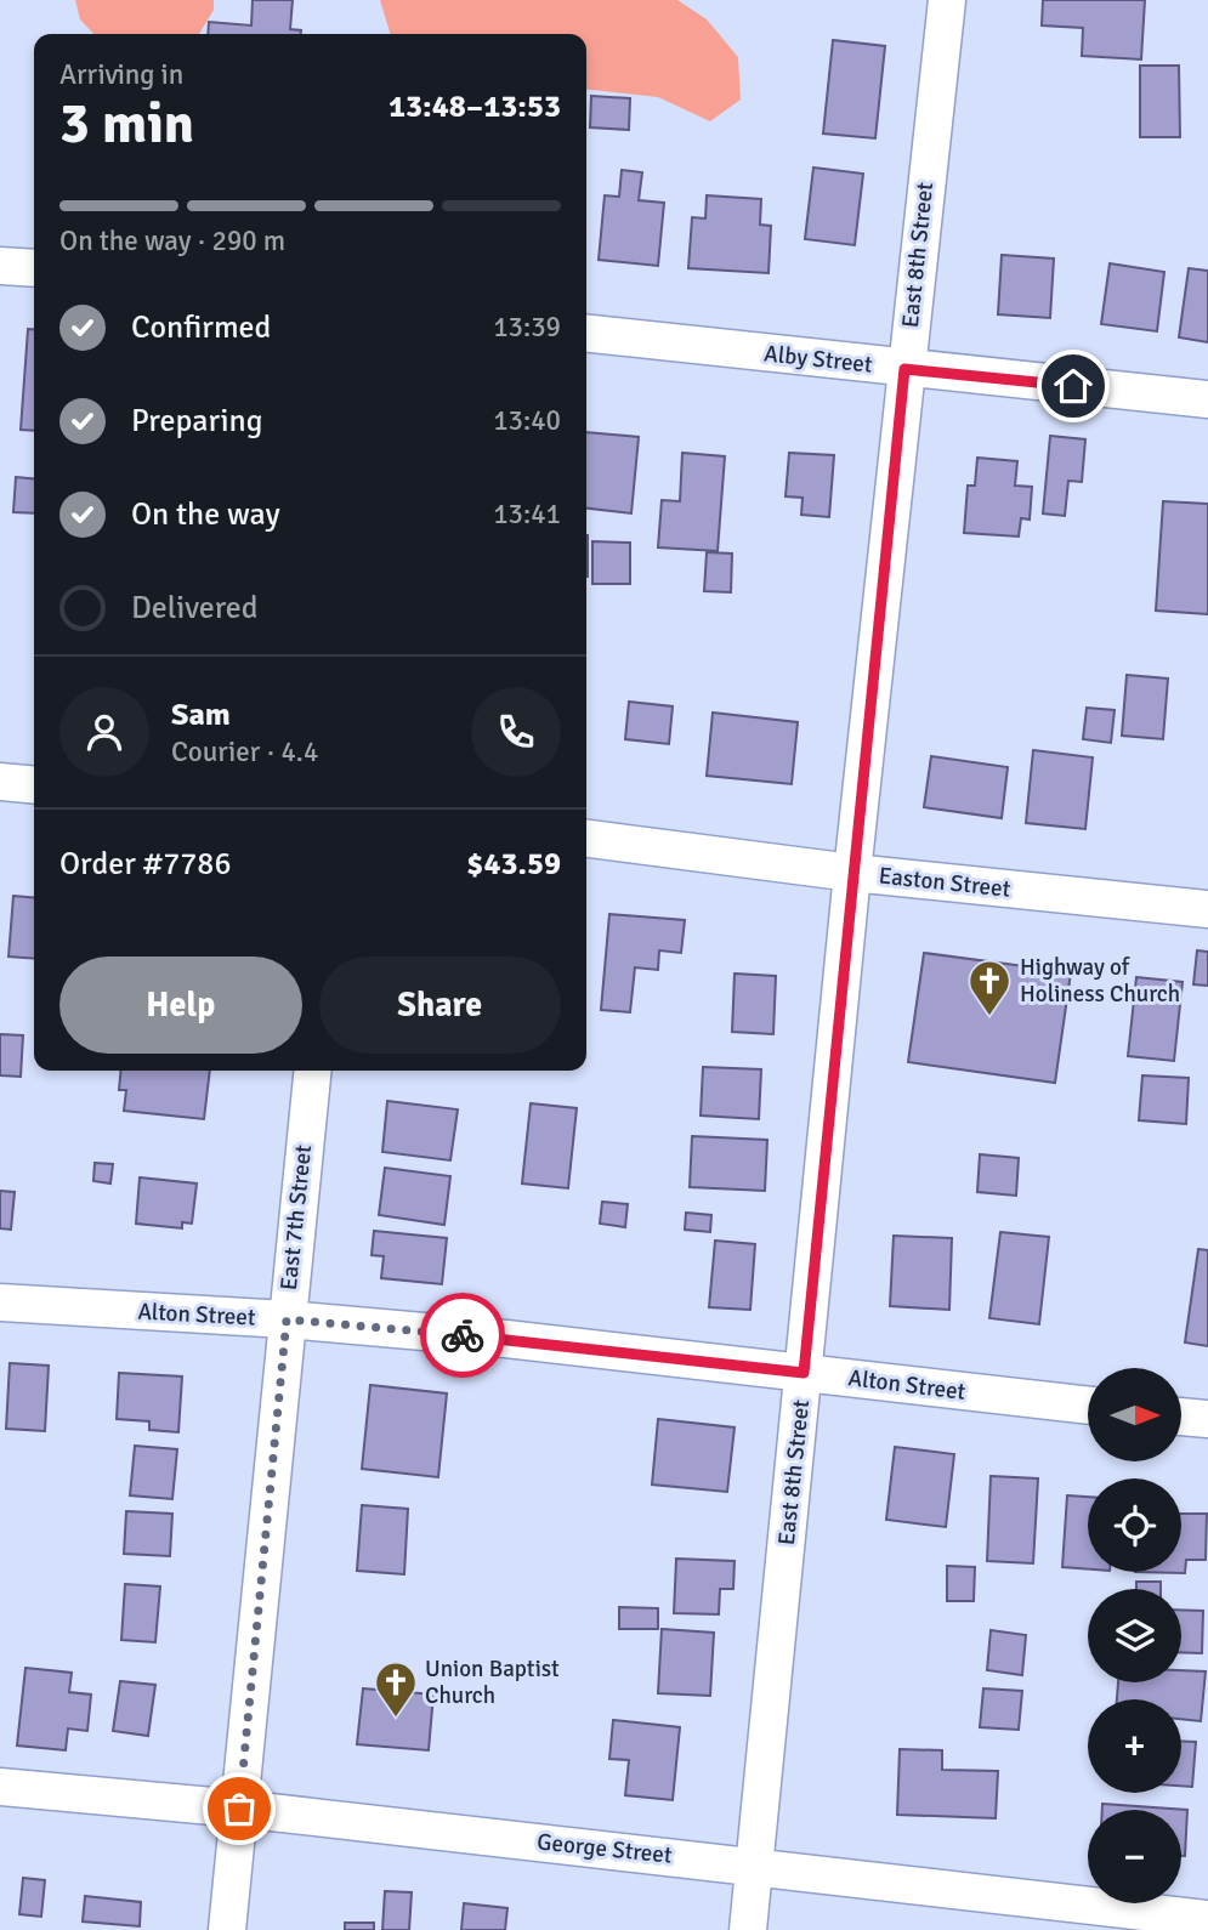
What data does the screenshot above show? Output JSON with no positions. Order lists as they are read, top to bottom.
{
  "streets": {
    "street": [
      "East 8th Street",
      "Alby Street",
      "Easton Street",
      "East 7th Street",
      "Alton Street",
      "George Street"
    ]
  },
  "crossings": [
    ["East 8th Street", "Alby Street"],
    ["East 8th Street", "Easton Street"],
    ["East 8th Street", "Alton Street"],
    ["East 8th Street", "George Street"],
    ["East 7th Street", "Alton Street"],
    ["East 7th Street", "George Street"]
  ],
  "places": {
    "church": ["Highway of Holiness Church", "Union Baptist Church"]
  },
  "north": "right",
  "page": {
    "heading": ["3 min", "Arriving in", "13:48–13:53"],
    "panel": [
      "Sam",
      "Courier · 4.4",
      "Order #7786",
      "$43.59"
    ],
    "bar": "On the way · 290 m",
    "list": [
      ["Confirmed", "13:39"],
      ["Preparing", "13:40"],
      ["On the way", "13:41"],
      "Delivered"
    ],
    "buttons": ["Help", "Share"],
    "map_buttons": ["+", "−"]
  }
}
